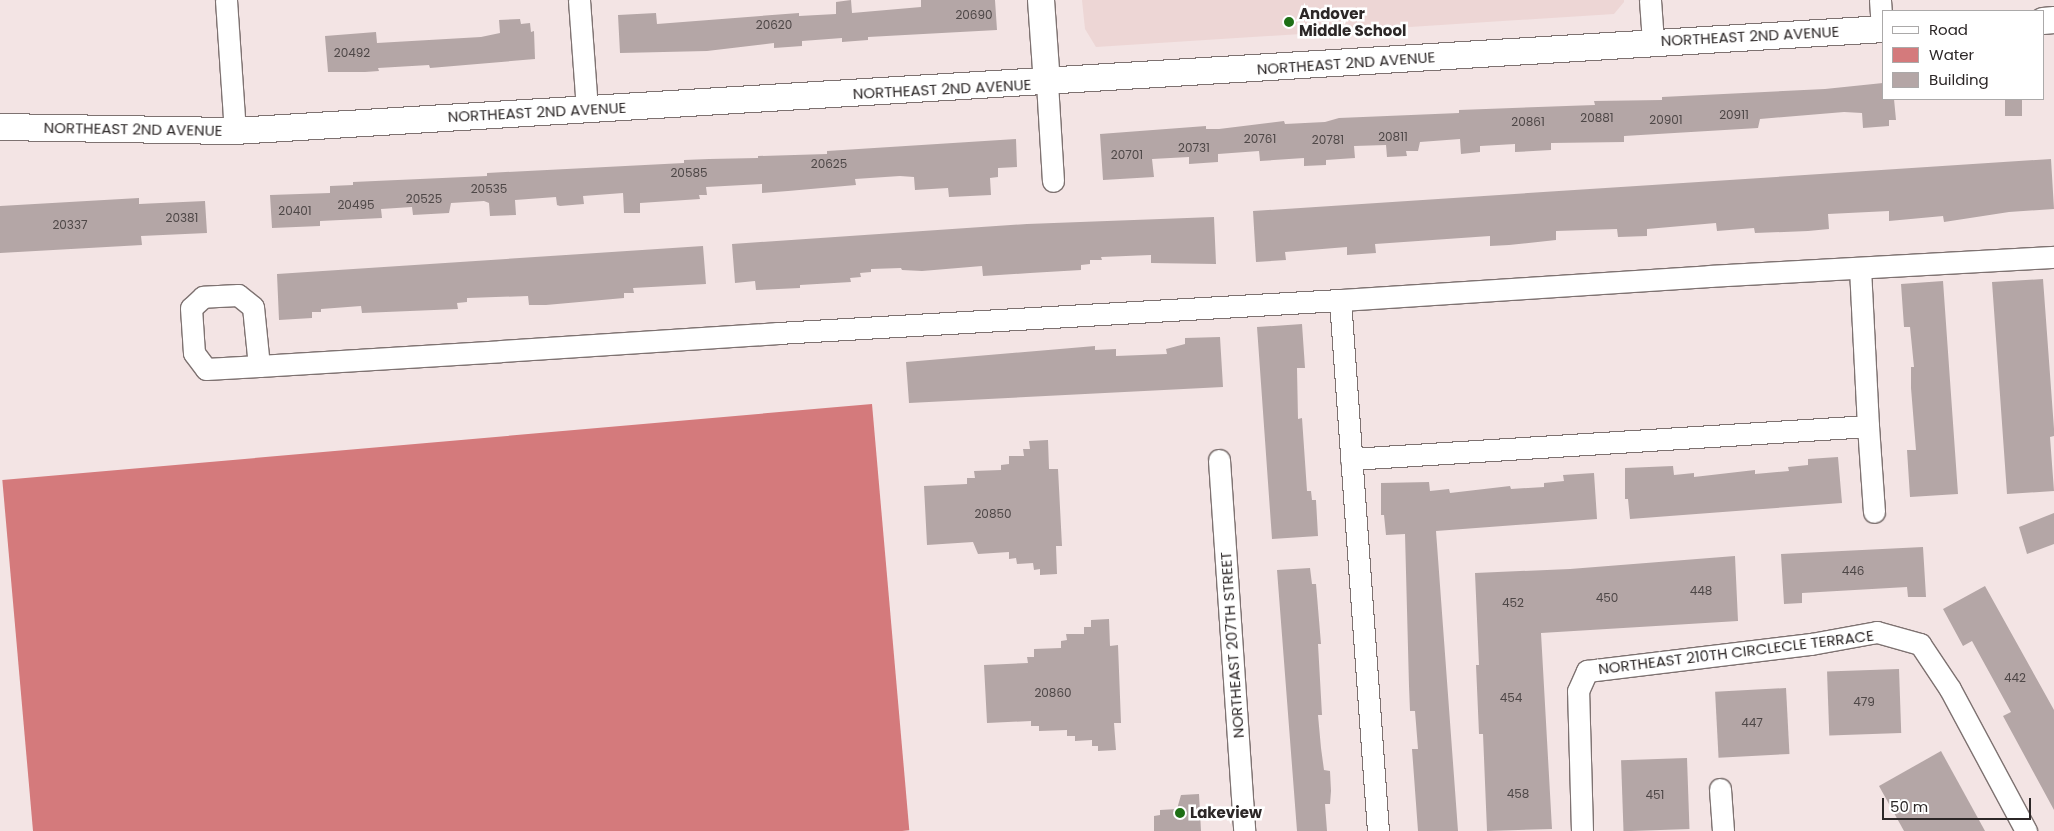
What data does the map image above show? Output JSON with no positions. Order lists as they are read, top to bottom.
{
  "streets": {
    "street": ["NORTHEAST 2ND AVENUE", "NORTHEAST 207TH STREET", "NORTHEAST 210TH CIRCLECLE TERRACE"]
  },
  "places": ["Andover Middle School", "Lakeview"],
  "house_numbers": [
    "20690",
    "20620",
    "20492",
    "20911",
    "20881",
    "20901",
    "20861",
    "20811",
    "20761",
    "20781",
    "20731",
    "20701",
    "20625",
    "20585",
    "20535",
    "20525",
    "20495",
    "20401",
    "20381",
    "20337",
    "20850",
    "446",
    "448",
    "450",
    "452",
    "442",
    "20860",
    "454",
    "479",
    "447",
    "458",
    "451"
  ],
  "legend": ["Road", "Water", "Building"],
  "scale_bar": "50 m"
}
